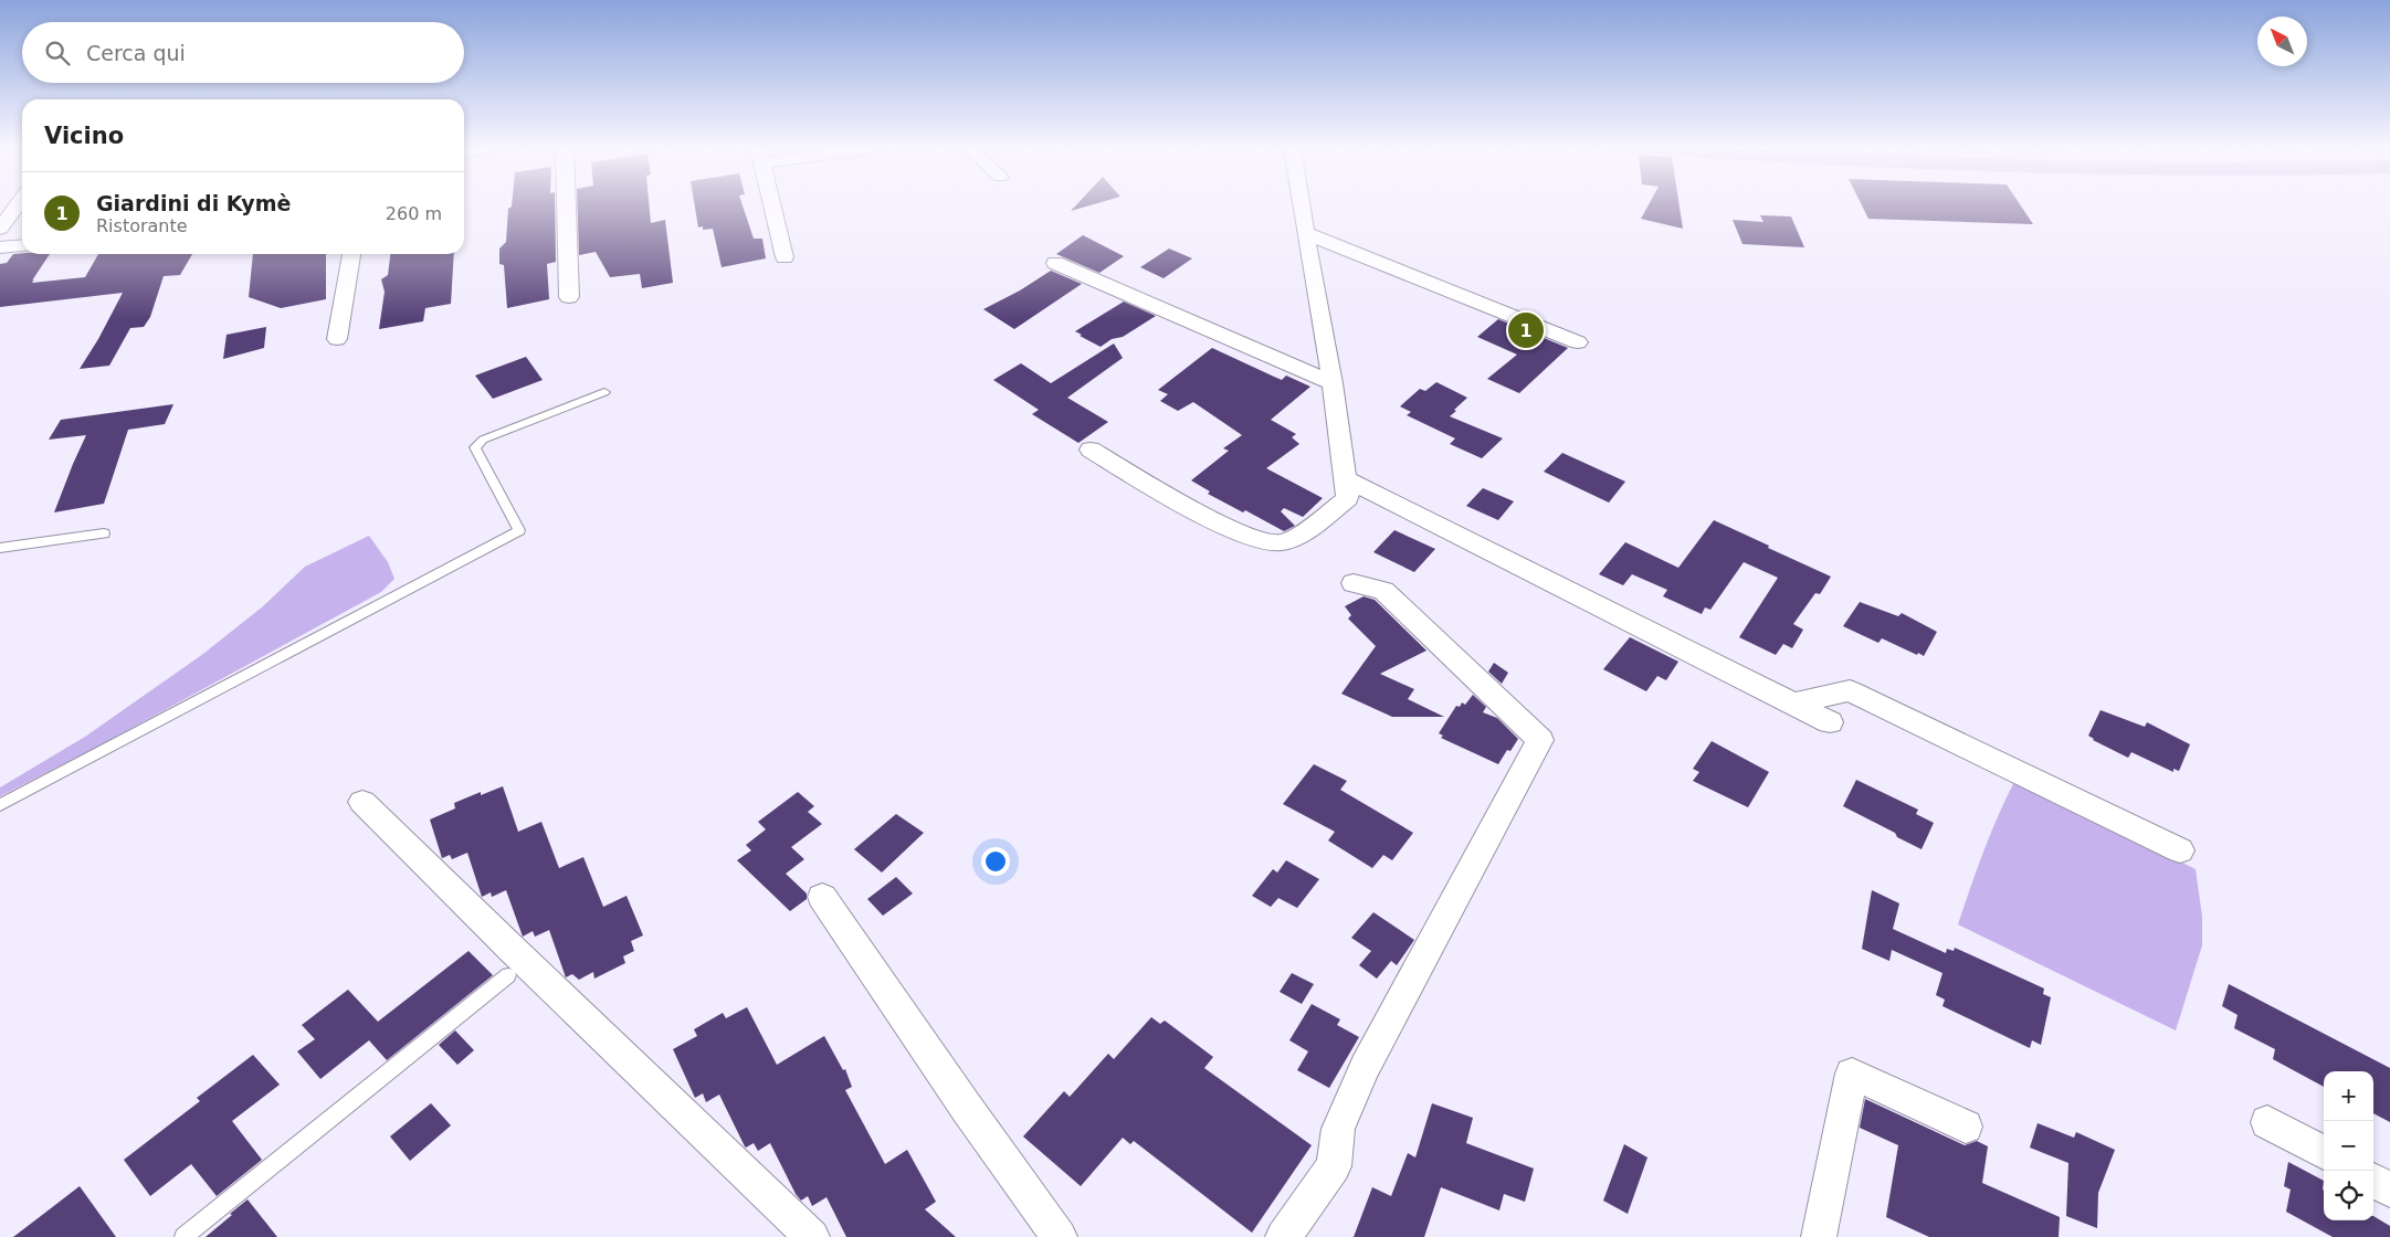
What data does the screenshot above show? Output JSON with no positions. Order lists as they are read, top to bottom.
{
  "north": "top left",
  "page": {
    "search": "Cerca qui",
    "heading": "Vicino",
    "list": [
      {
        "mark": "1",
        "name": "Giardini di Kymè",
        "note": "Ristorante",
        "value": "260 m"
      }
    ],
    "pins": "1",
    "map_buttons": ["+", "−"]
  }
}
